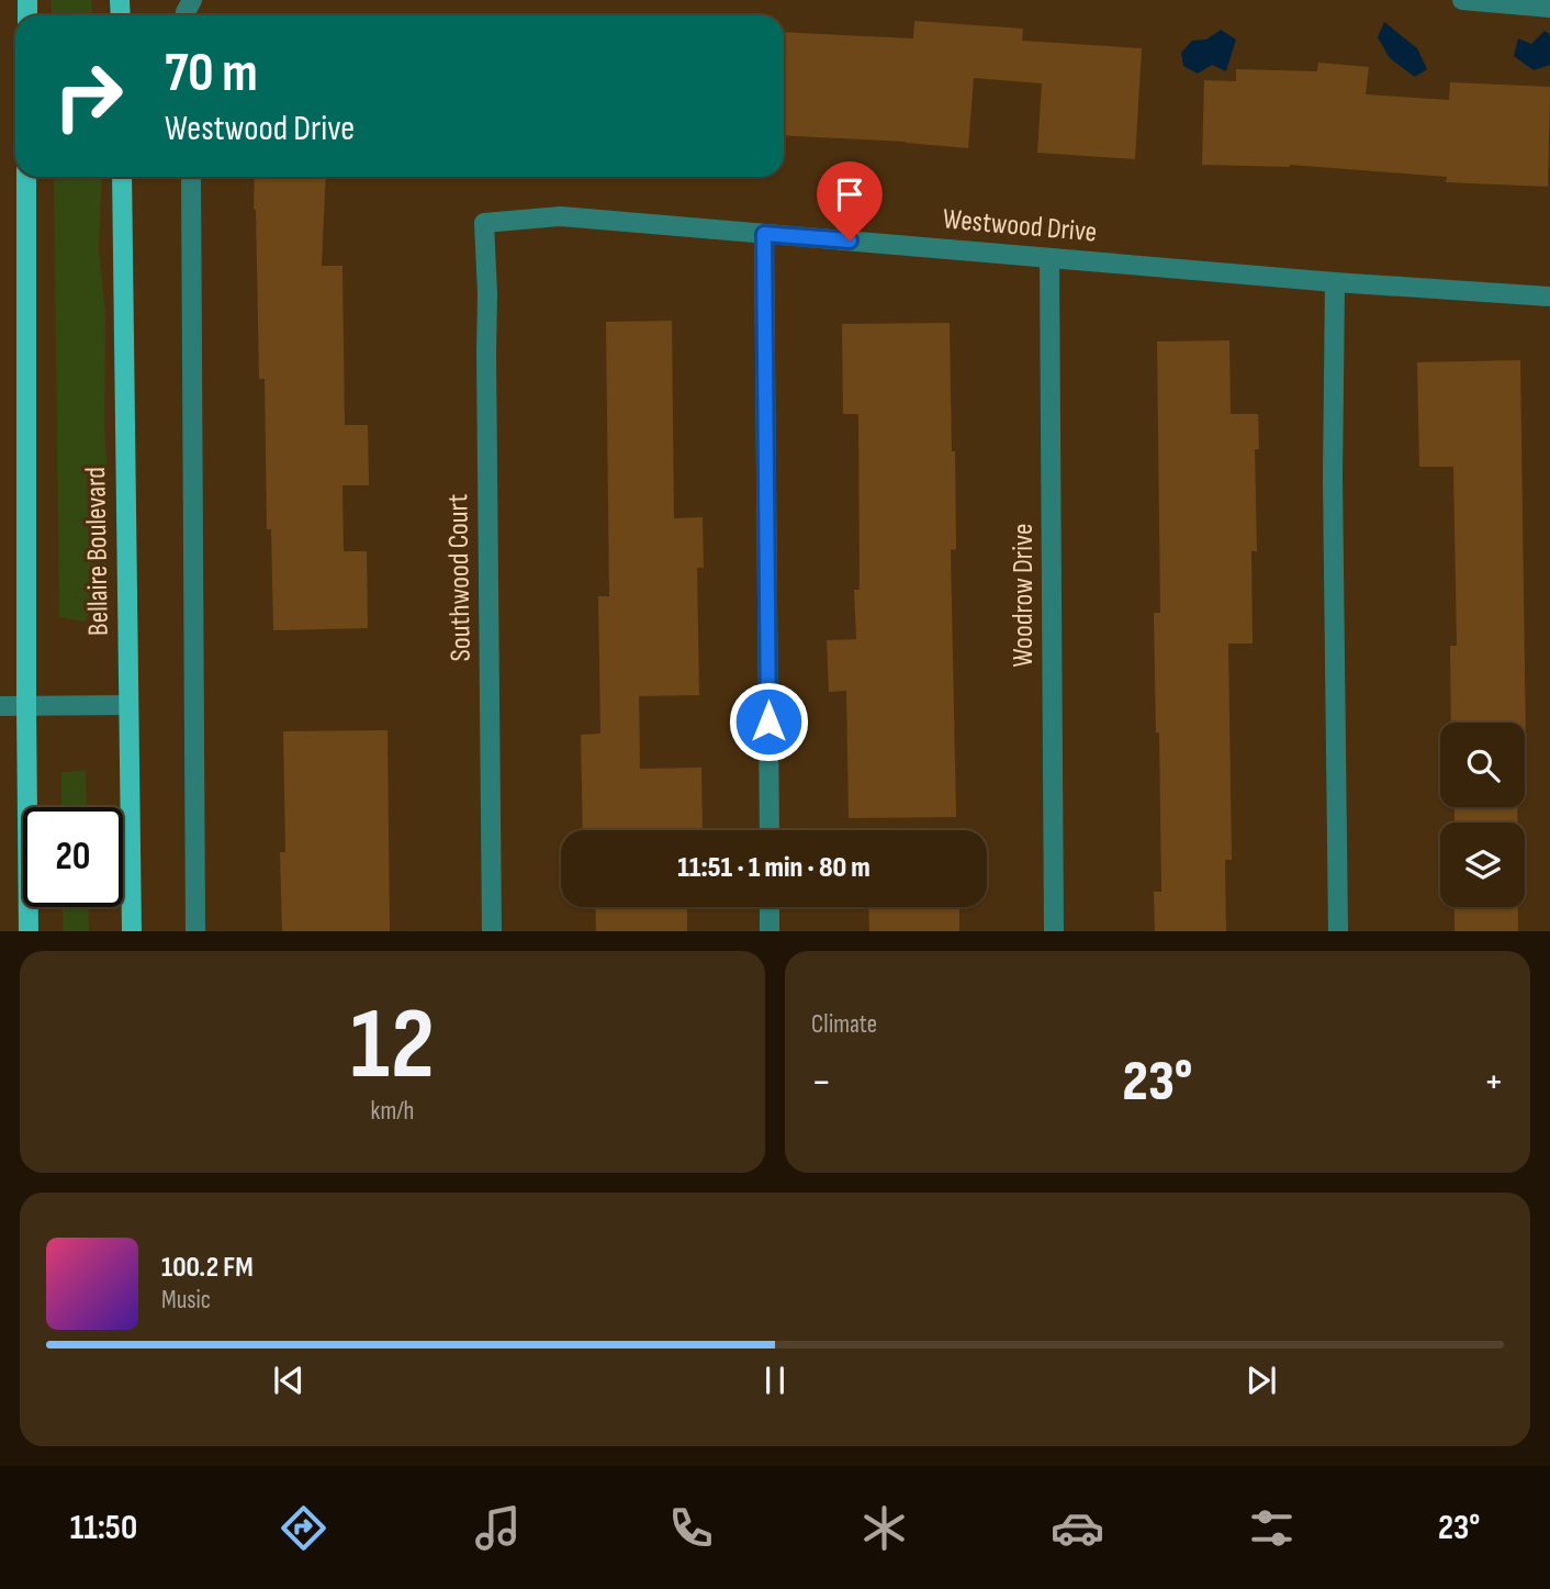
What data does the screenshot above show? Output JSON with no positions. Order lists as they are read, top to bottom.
{
  "streets": {
    "main road": ["Bellaire Boulevard"],
    "street": ["Westwood Drive", "Southwood Court", "Woodrow Drive"]
  },
  "crossings": [
    ["Westwood Drive", "Southwood Court"],
    ["Westwood Drive", "Woodrow Drive"]
  ],
  "page": {
    "turn": ["70 m", "Westwood Drive"],
    "limit": "20",
    "trip": "11:51 · 1 min · 80 m",
    "tile": [
      ["12", "km/h"],
      "Climate"
    ],
    "heat": ["−", "23°", "+"],
    "song": ["100.2 FM", "Music"],
    "tabs": ["11:50", "23°"]
  }
}
